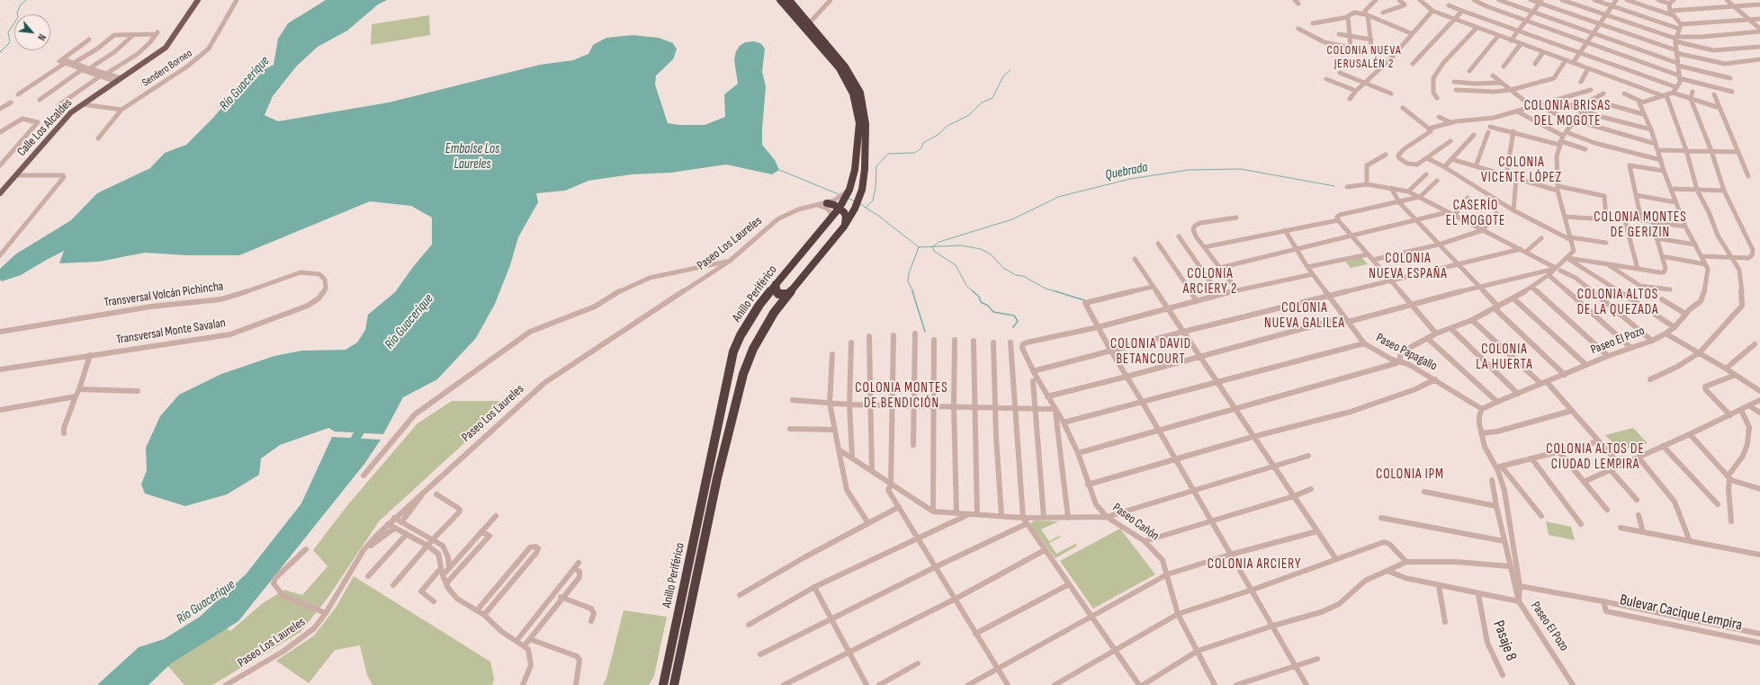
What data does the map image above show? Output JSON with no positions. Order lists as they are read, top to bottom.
{
  "streets": {
    "highway": ["Anillo Periférico"],
    "main road": ["Calle Los Alcaldes"],
    "street": [
      "Sendero Borneo",
      "Paseo Los Laureles",
      "Transversal Volcán Pichincha",
      "Transversal Monte Savalan",
      "Paseo El Pozo",
      "Paseo Papagallo",
      "Paseo Cañón",
      "Bulevar Cacique Lempira",
      "Pasaje 8"
    ]
  },
  "crossings": [
    ["Paseo Los Laureles", "Anillo Periférico"],
    ["Transversal Volcán Pichincha", "Transversal Monte Savalan"],
    ["Paseo El Pozo", "Paseo Papagallo"],
    ["Paseo El Pozo", "Bulevar Cacique Lempira"]
  ],
  "districts": [
    "COLONIA NUEVA JERUSALÉN 2",
    "COLONIA BRISAS DEL MOGOTE",
    "COLONIA VICENTE LÓPEZ",
    "CASERÍO EL MOGOTE",
    "COLONIA MONTES DE GERIZIN",
    "COLONIA NUEVA ESPAÑA",
    "COLONIA ARCIERY 2",
    "COLONIA ALTOS DE LA QUEZADA",
    "COLONIA NUEVA GALILEA",
    "COLONIA DAVID BETANCOURT",
    "COLONIA LA HUERTA",
    "COLONIA MONTES DE BENDICIÓN",
    "COLONIA ALTOS DE CIUDAD LEMPIRA",
    "COLONIA IPM",
    "COLONIA ARCIERY"
  ],
  "water": ["Río Guacerique", "Embalse Los Laureles", "Quebrada"],
  "north": "bottom right"
}
